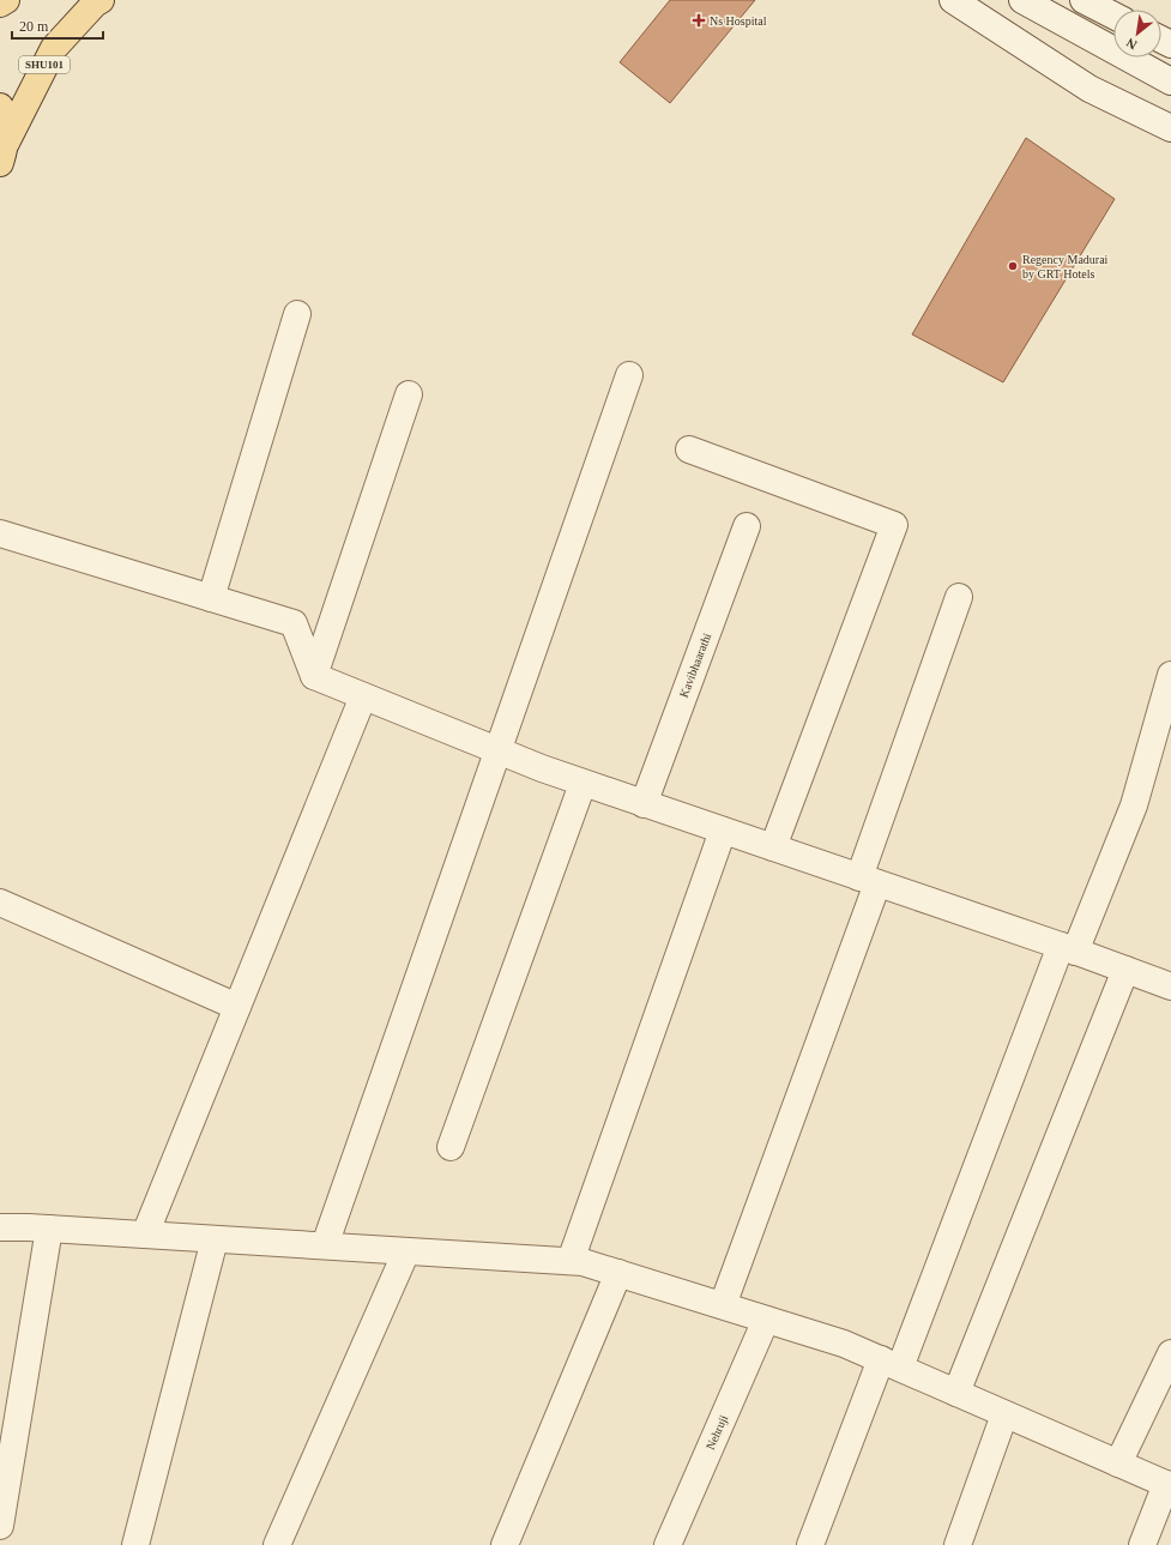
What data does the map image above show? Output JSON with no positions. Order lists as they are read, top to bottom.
{
  "streets": {
    "main road": ["SHU101"],
    "street": ["Kavibhaarathi", "Nehruji"]
  },
  "places": {
    "health": ["Ns Hospital"],
    "other": ["Regency Madurai by GRT Hotels"]
  },
  "scale_bar": "20 m",
  "north": "bottom left"
}
